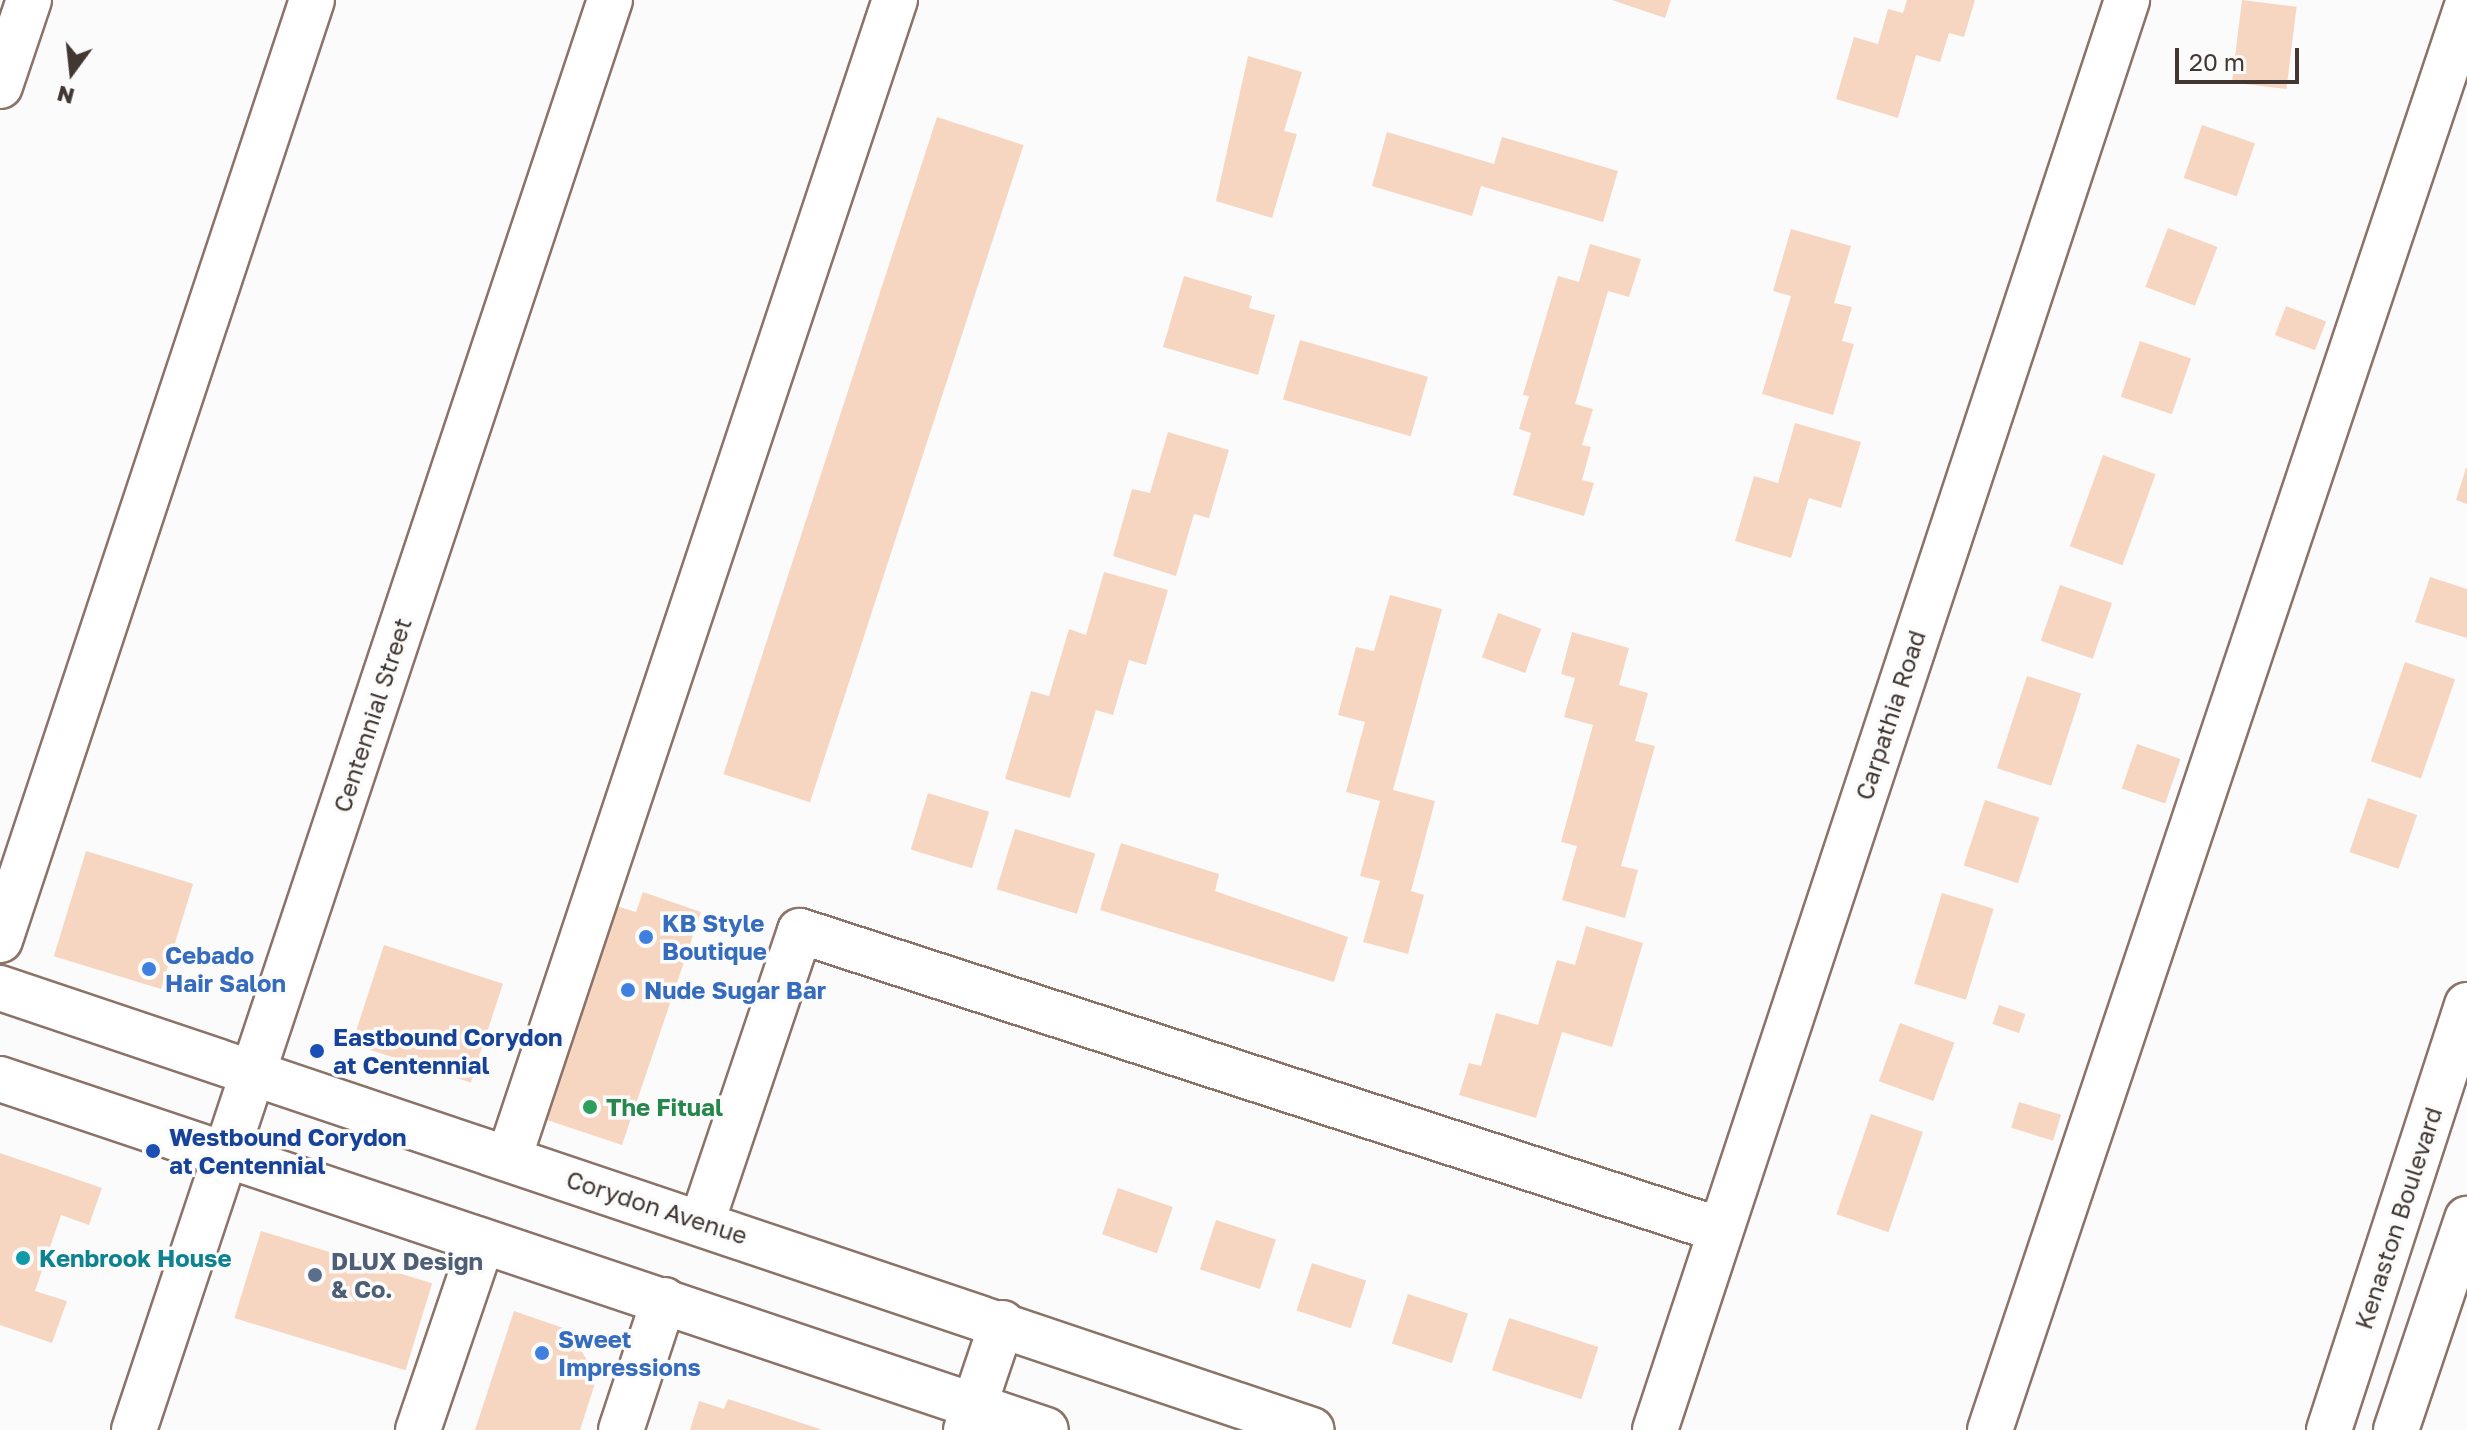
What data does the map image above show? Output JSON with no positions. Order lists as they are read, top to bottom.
{
  "streets": {
    "street": [
      "Centennial Street",
      "Carpathia Road",
      "Corydon Avenue",
      "Kenaston Boulevard"
    ]
  },
  "crossings": [
    ["Centennial Street", "Corydon Avenue"]
  ],
  "places": [
    "KB Style Boutique",
    "Cebado Hair Salon",
    "Nude Sugar Bar",
    "Eastbound Corydon at Centennial",
    "The Fitual",
    "Westbound Corydon at Centennial",
    "Kenbrook House",
    "DLUX Design & Co.",
    "Sweet Impressions"
  ],
  "scale_bar": "20 m",
  "north": "bottom"
}
